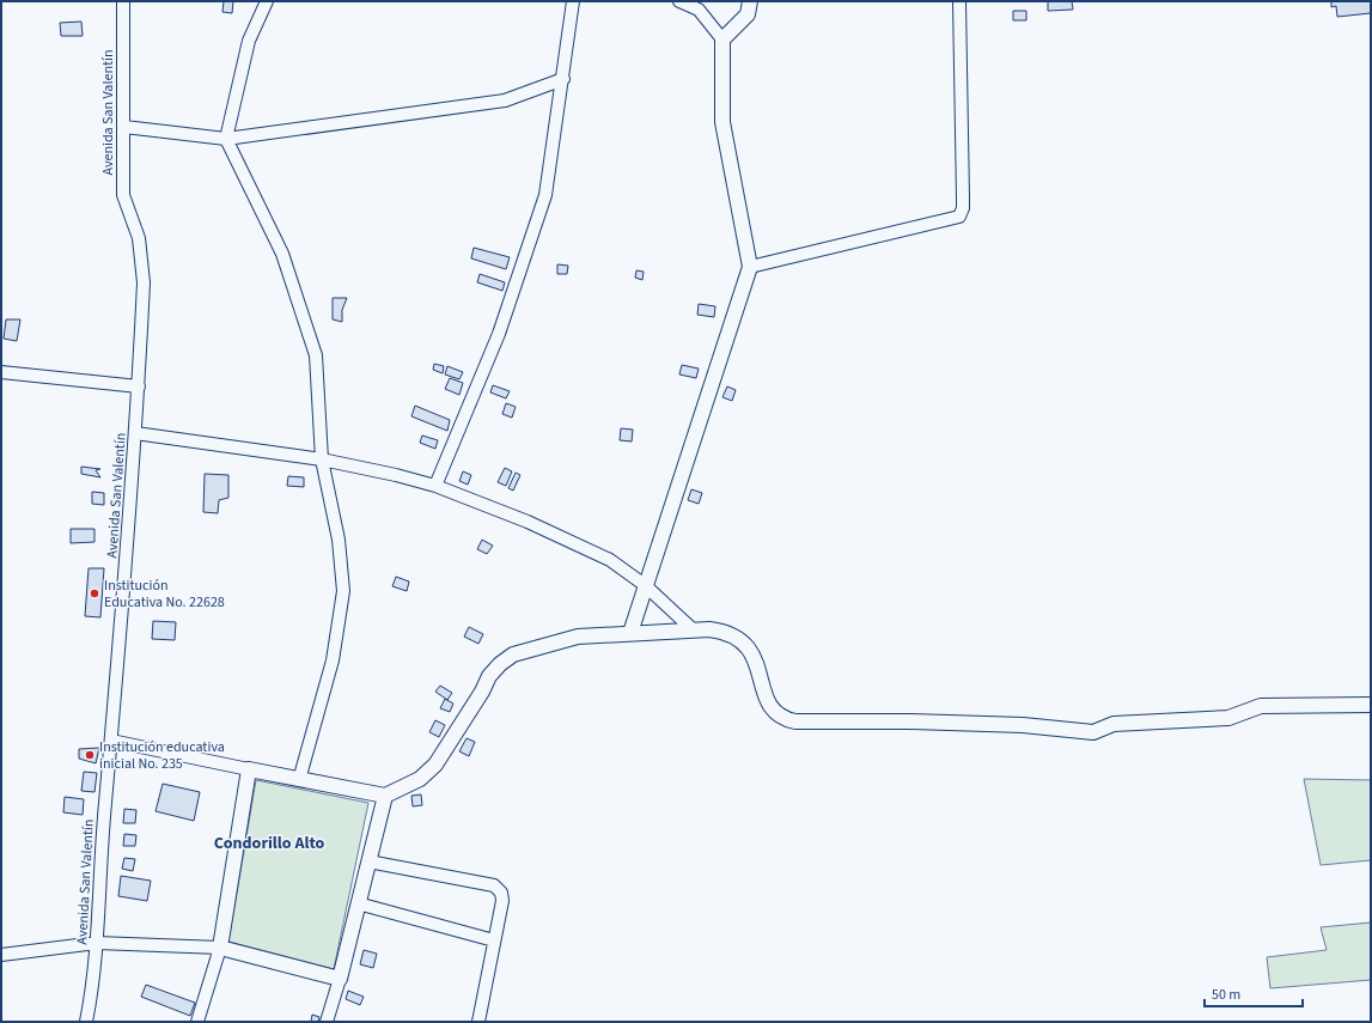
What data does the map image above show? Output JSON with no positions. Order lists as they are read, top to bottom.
{
  "streets": {
    "street": ["Avenida San Valentín"]
  },
  "districts": ["Condorillo Alto"],
  "places": ["Institución Educativa No. 22628", "Institución educativa inicial No. 235"],
  "scale_bar": "50 m"
}
